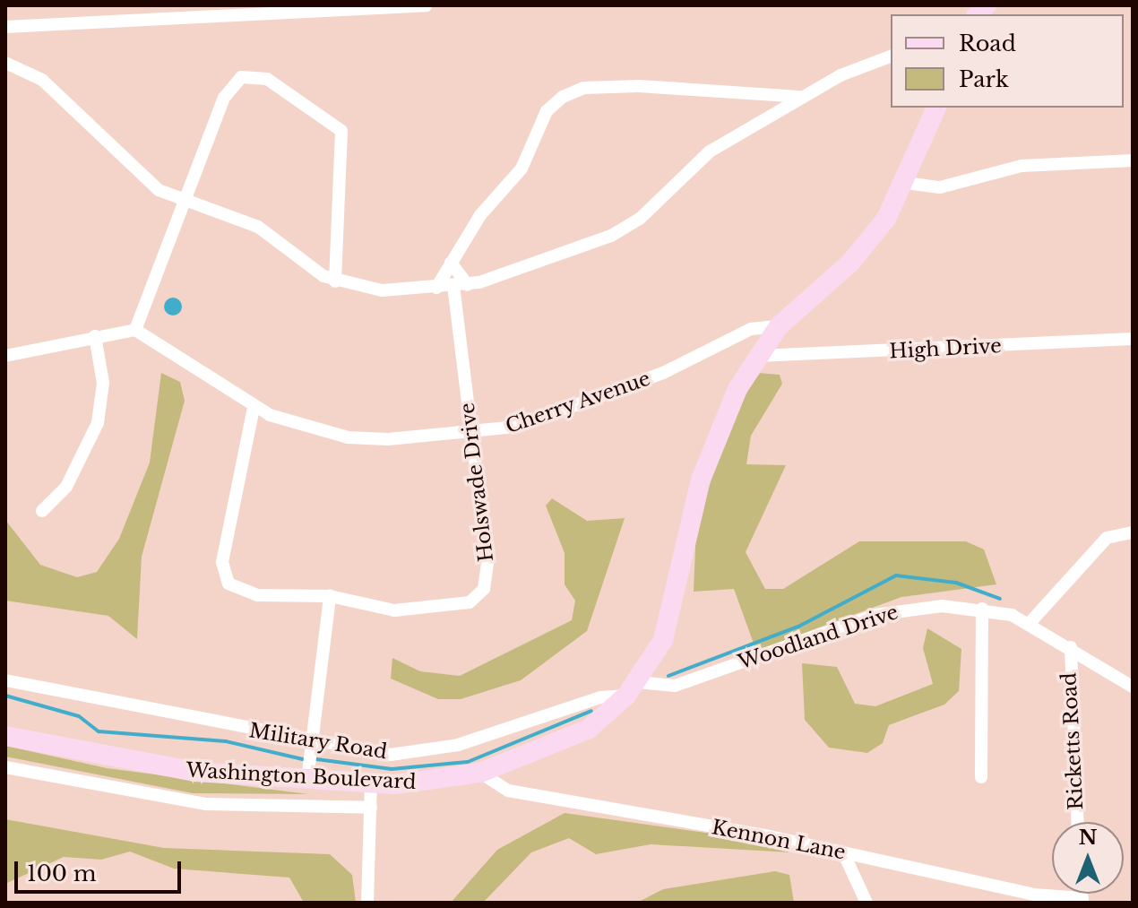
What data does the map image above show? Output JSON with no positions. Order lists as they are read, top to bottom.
{
  "streets": {
    "street": [
      "High Drive",
      "Cherry Avenue",
      "Holswade Drive",
      "Woodland Drive",
      "Military Road",
      "Ricketts Road",
      "Washington Boulevard",
      "Kennon Lane"
    ]
  },
  "crossings": [
    ["High Drive", "Washington Boulevard"],
    ["Cherry Avenue", "Holswade Drive"],
    ["Cherry Avenue", "Washington Boulevard"],
    ["Woodland Drive", "Military Road"],
    ["Woodland Drive", "Ricketts Road"],
    ["Woodland Drive", "Washington Boulevard"],
    ["Military Road", "Washington Boulevard"],
    ["Washington Boulevard", "Kennon Lane"]
  ],
  "legend": ["Road", "Park"],
  "scale_bar": "100 m",
  "north": "top"
}
